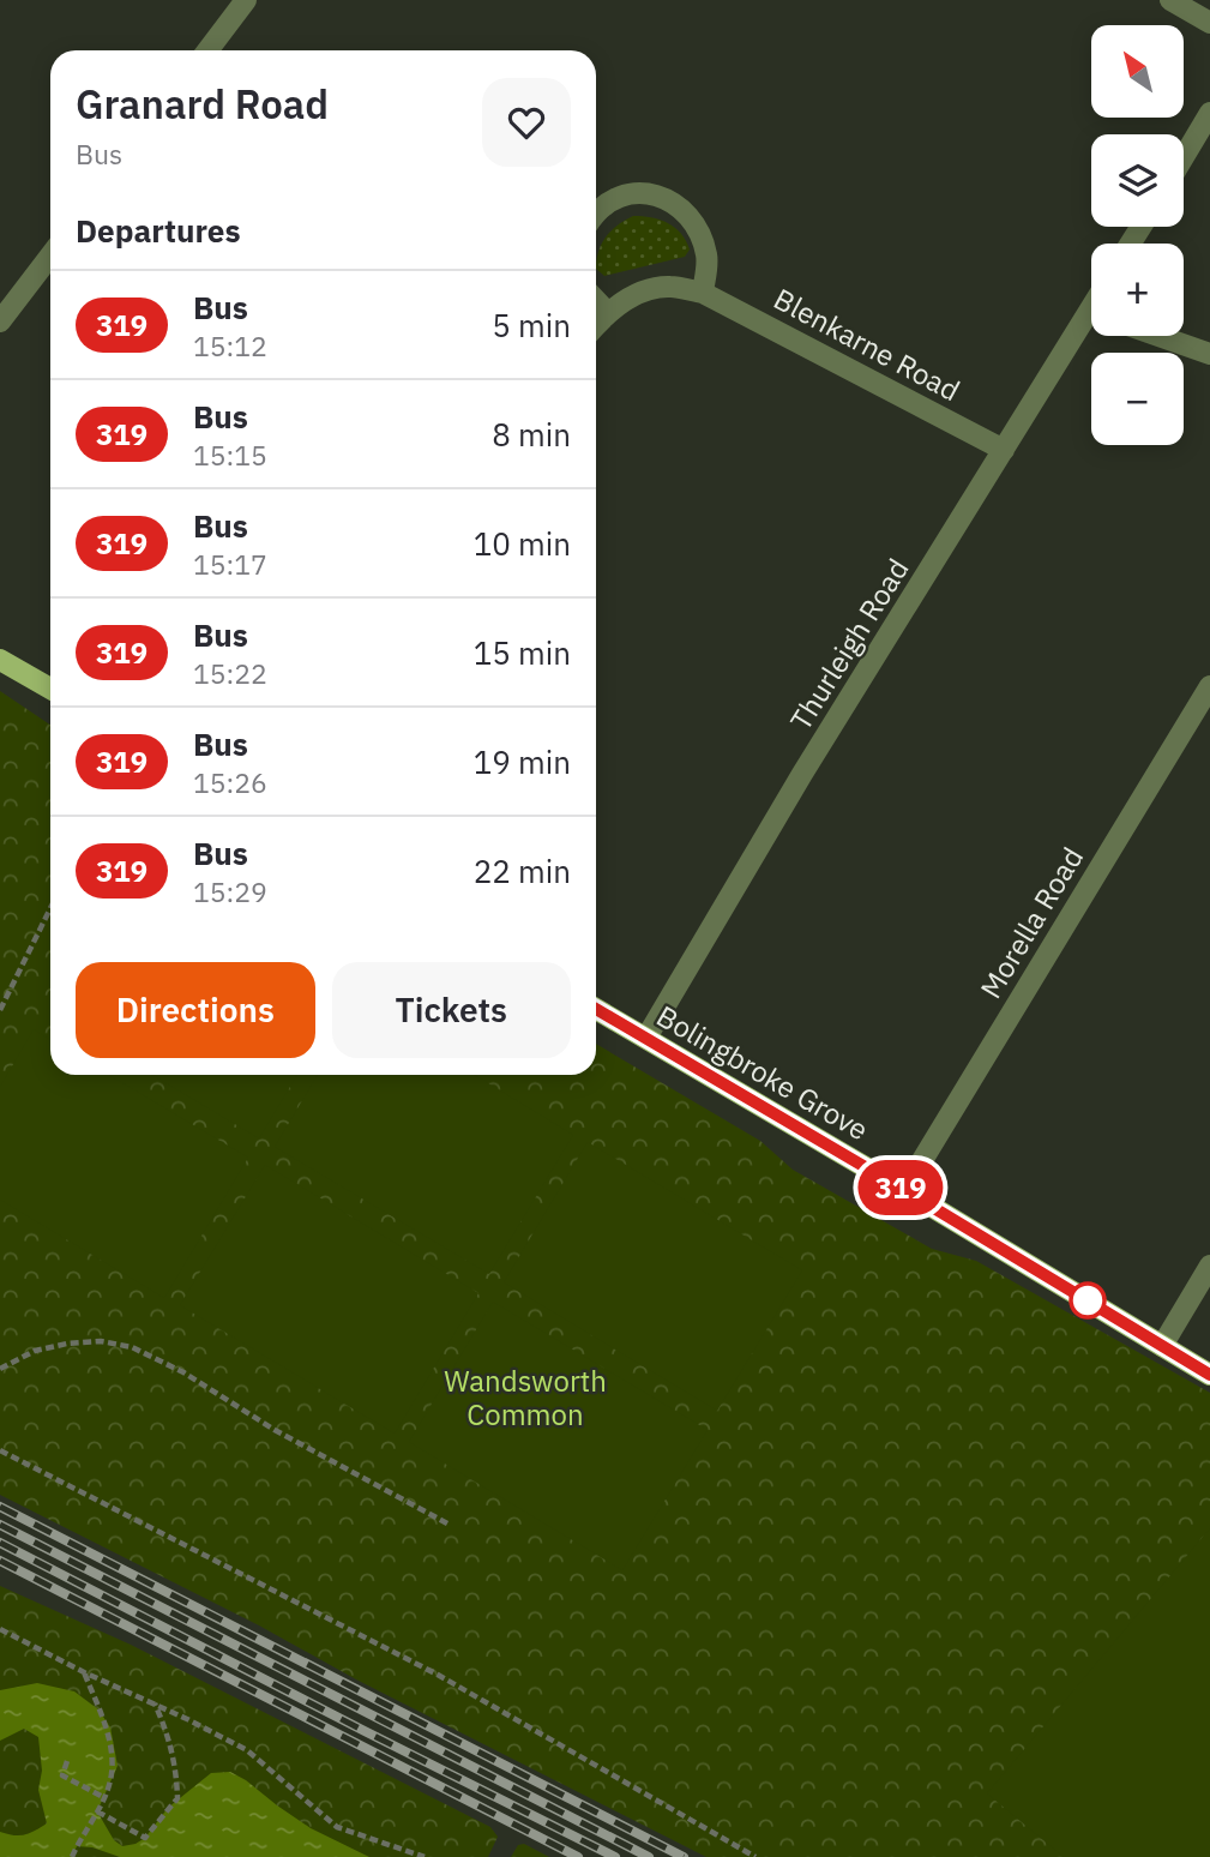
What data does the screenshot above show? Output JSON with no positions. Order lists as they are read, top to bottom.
{
  "streets": {
    "main road": ["Bolingbroke Grove"],
    "street": ["Blenkarne Road", "Thurleigh Road", "Morella Road"]
  },
  "crossings": [
    ["Blenkarne Road", "Thurleigh Road"],
    ["Thurleigh Road", "Bolingbroke Grove"],
    ["Morella Road", "Bolingbroke Grove"]
  ],
  "parks": ["Wandsworth Common"],
  "lines": ["bus line 319"],
  "north": "top left",
  "page": {
    "on_map": "319",
    "map_buttons": ["+", "−"],
    "heading": [
      ["Granard Road", "Bus"],
      "Departures"
    ],
    "list": [
      {
        "mark": "319",
        "name": "Bus",
        "note": "15:12",
        "value": "5 min"
      },
      {
        "mark": "319",
        "name": "Bus",
        "note": "15:15",
        "value": "8 min"
      },
      {
        "mark": "319",
        "name": "Bus",
        "note": "15:17",
        "value": "10 min"
      },
      {
        "mark": "319",
        "name": "Bus",
        "note": "15:22",
        "value": "15 min"
      },
      {
        "mark": "319",
        "name": "Bus",
        "note": "15:26",
        "value": "19 min"
      },
      {
        "mark": "319",
        "name": "Bus",
        "note": "15:29",
        "value": "22 min"
      }
    ],
    "buttons": ["Directions", "Tickets"]
  }
}
